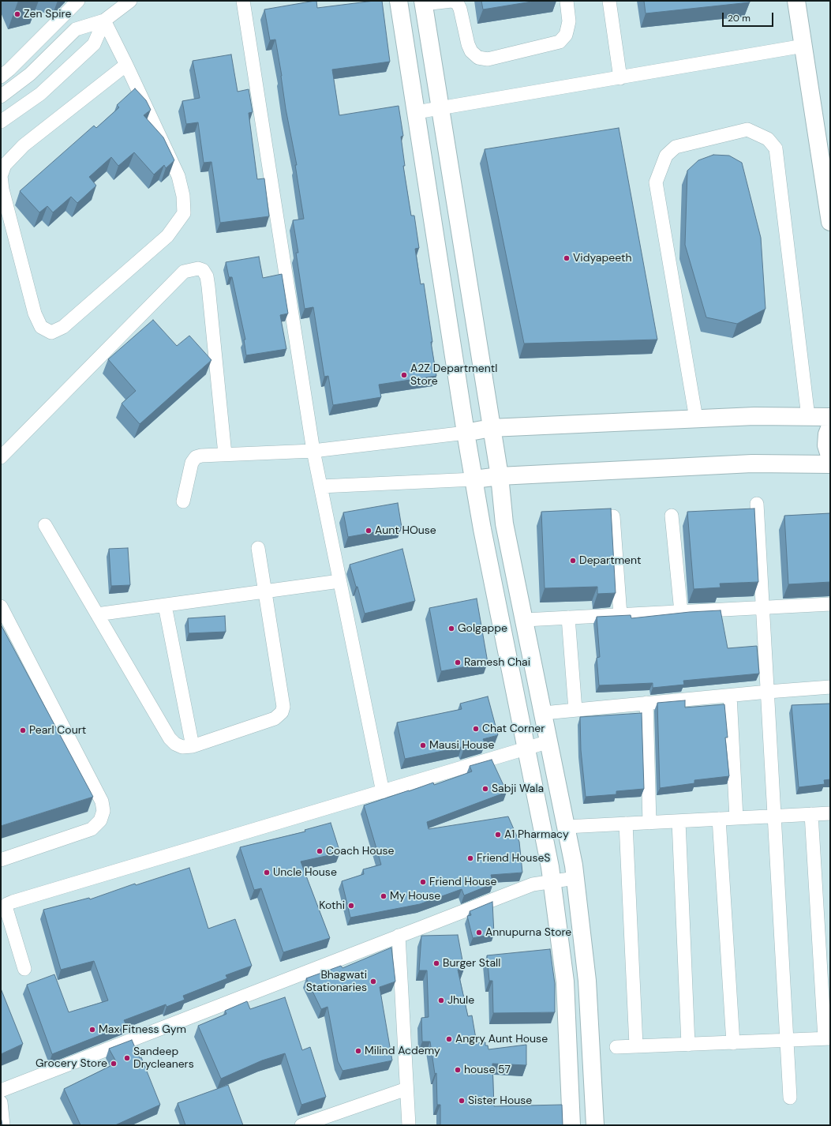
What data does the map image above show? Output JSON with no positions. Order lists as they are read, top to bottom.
{
  "places": [
    "Zen Spire",
    "Vidyapeeth",
    "A2Z Departmentl Store",
    "Aunt HOuse",
    "Department",
    "Golgappe",
    "Ramesh Chai",
    "Chat Corner",
    "Pearl Court",
    "Mausi House",
    "Sabji Wala",
    "A1 Pharmacy",
    "Coach House",
    "Friend HouseS",
    "Uncle House",
    "Friend House",
    "My House",
    "Kothi",
    "Annupurna Store",
    "Burger Stall",
    "Bhagwati Stationaries",
    "Jhule",
    "Max Fitness Gym",
    "Angry Aunt House",
    "Milind Acdemy",
    "Sandeep Drycleaners",
    "Grocery Store",
    "house 57",
    "Sister House"
  ],
  "scale_bar": "20 m"
}
